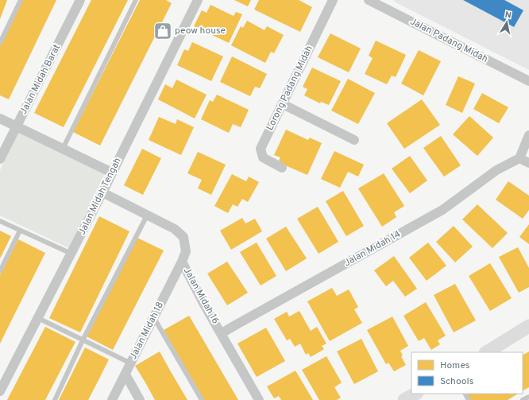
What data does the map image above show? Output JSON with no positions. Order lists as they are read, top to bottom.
{
  "streets": {
    "street": [
      "Jalan Padang Midah",
      "Jalan Midah Barat",
      "Lorong Padang Midah",
      "Jalan Midah Tengah",
      "Jalan Midah 14",
      "Jalan Midah 16",
      "Jalan Midah 18"
    ]
  },
  "crossings": [
    ["Jalan Midah Tengah", "Jalan Midah 16"],
    ["Jalan Midah 14", "Jalan Midah 16"],
    ["Jalan Midah 16", "Jalan Midah 18"]
  ],
  "places": {
    "shop": ["peow house"]
  },
  "legend": ["Homes", "Schools"],
  "north": "top"
}
